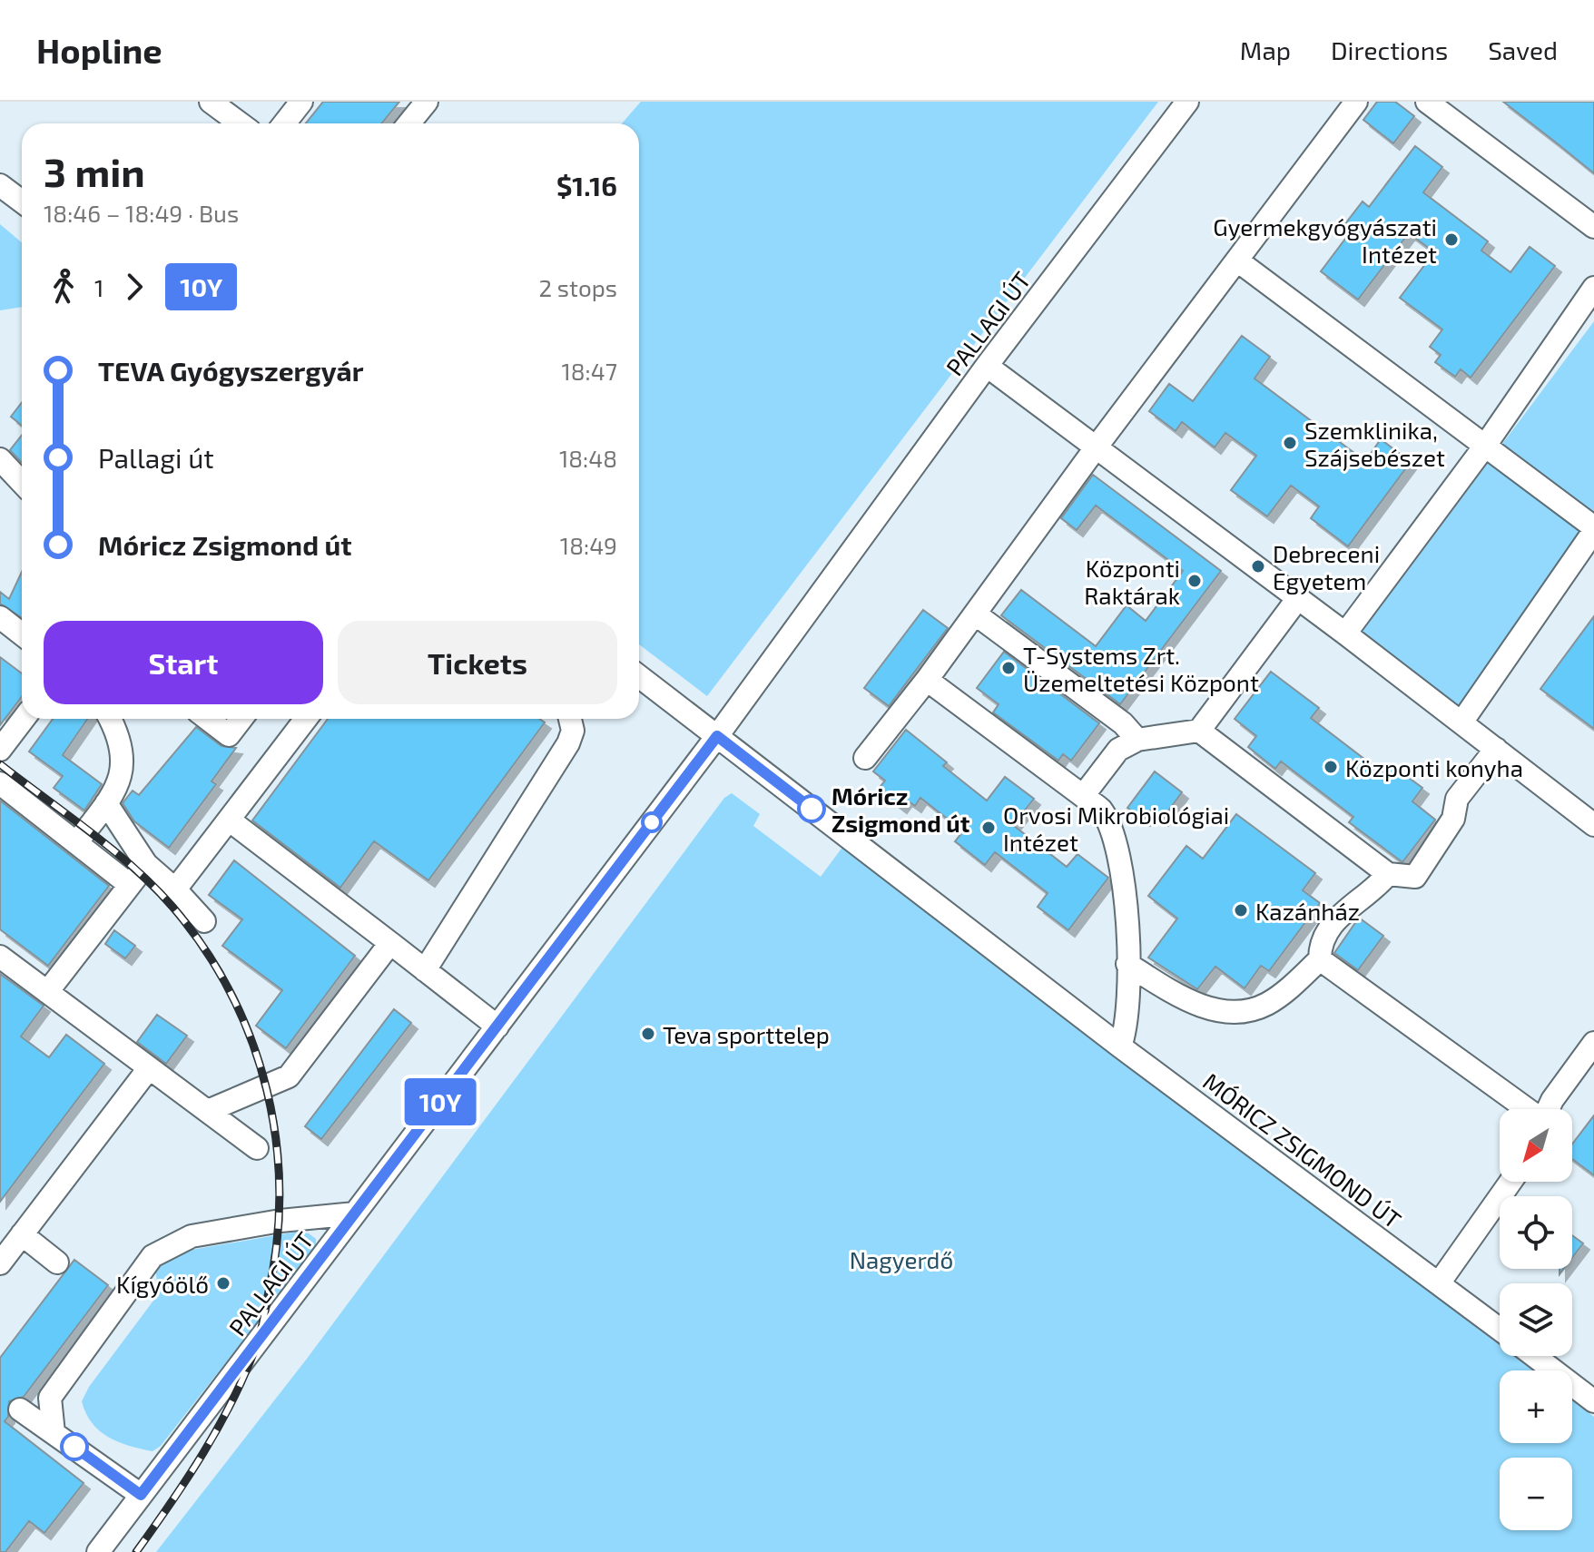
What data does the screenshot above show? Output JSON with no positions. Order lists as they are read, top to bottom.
{
  "streets": {
    "street": ["PALLAGI ÚT", "MÓRICZ ZSIGMOND ÚT"]
  },
  "crossings": [
    ["PALLAGI ÚT", "MÓRICZ ZSIGMOND ÚT"]
  ],
  "parks": ["Nagyerdő"],
  "places": [
    "Gyermekgyógyászati Intézet",
    "Szemklinika, Szájsebészet",
    "Debreceni Egyetem",
    "Központi Raktárak",
    "T-Systems Zrt. Üzemeltetési Központ",
    "Központi konyha",
    "Móricz Zsigmond út",
    "Orvosi Mikrobiológiai Intézet",
    "Kazánház",
    "Teva sporttelep",
    "Kígyóölő"
  ],
  "lines": ["bus line 10Y"],
  "north": "bottom left",
  "page": {
    "header": "Hopline",
    "nav": ["Map", "Directions", "Saved"],
    "on_map": "10Y",
    "heading": ["3 min", "18:46 – 18:49 · Bus", "$1.16"],
    "legs": ["1", "10Y", "2 stops"],
    "list": [
      {
        "name": "TEVA Gyógyszergyár",
        "value": "18:47"
      },
      {
        "name": "Pallagi út",
        "value": "18:48"
      },
      {
        "name": "Móricz Zsigmond út",
        "value": "18:49"
      }
    ],
    "buttons": ["Start", "Tickets"],
    "map_buttons": ["+", "−"]
  }
}
